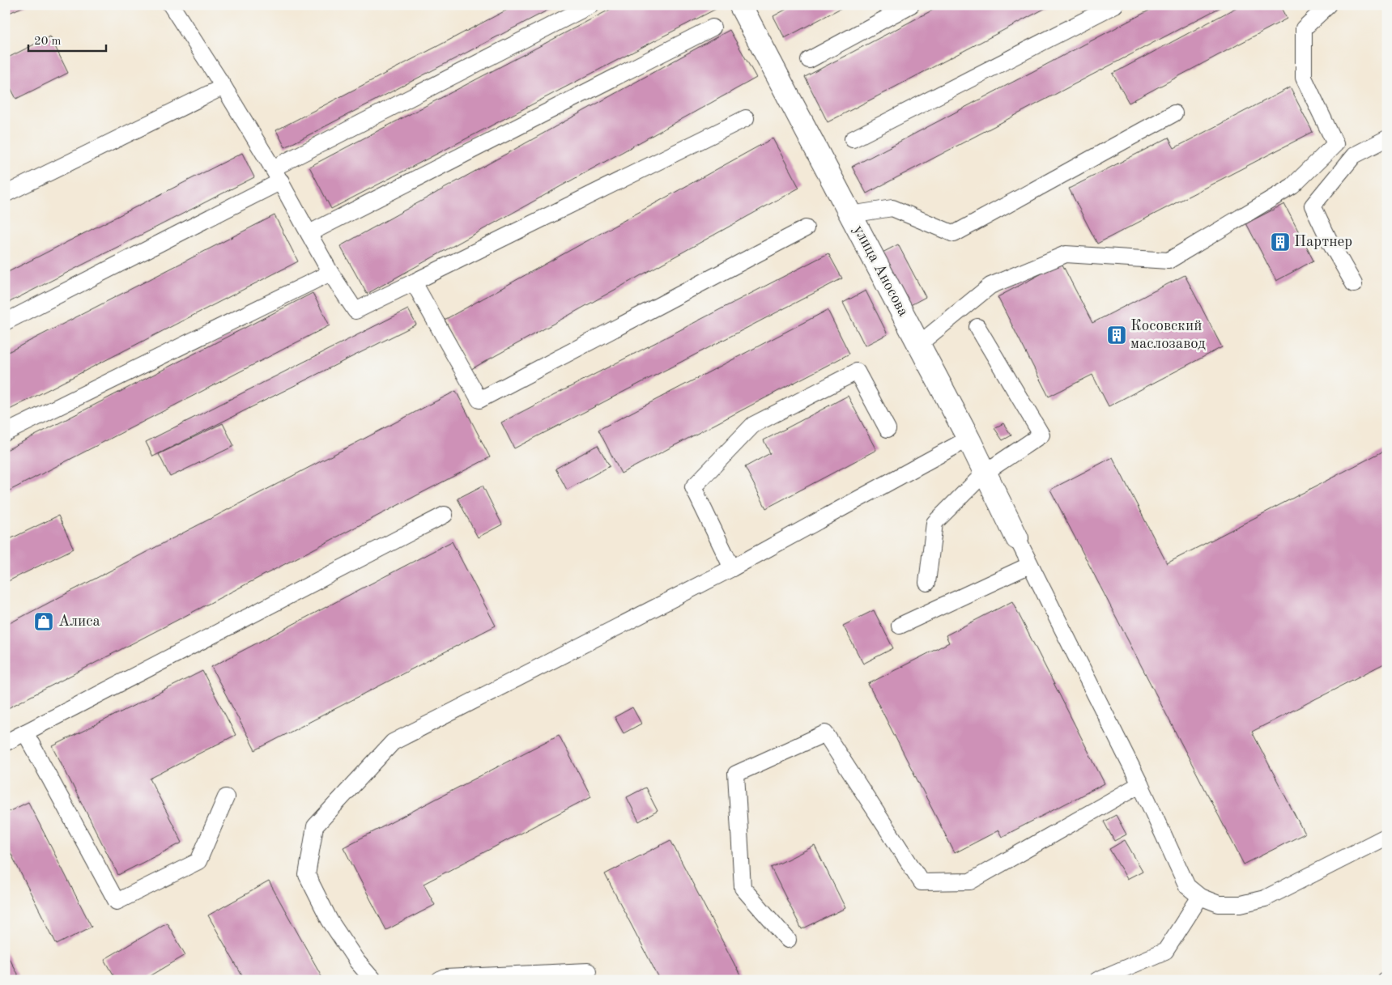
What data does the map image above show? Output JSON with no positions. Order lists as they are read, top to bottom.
{
  "streets": {
    "street": ["улица Аносова"]
  },
  "places": {
    "building": ["Партнер", "Косовский маслозавод"],
    "shop": ["Алиса"]
  },
  "scale_bar": "20 m"
}
